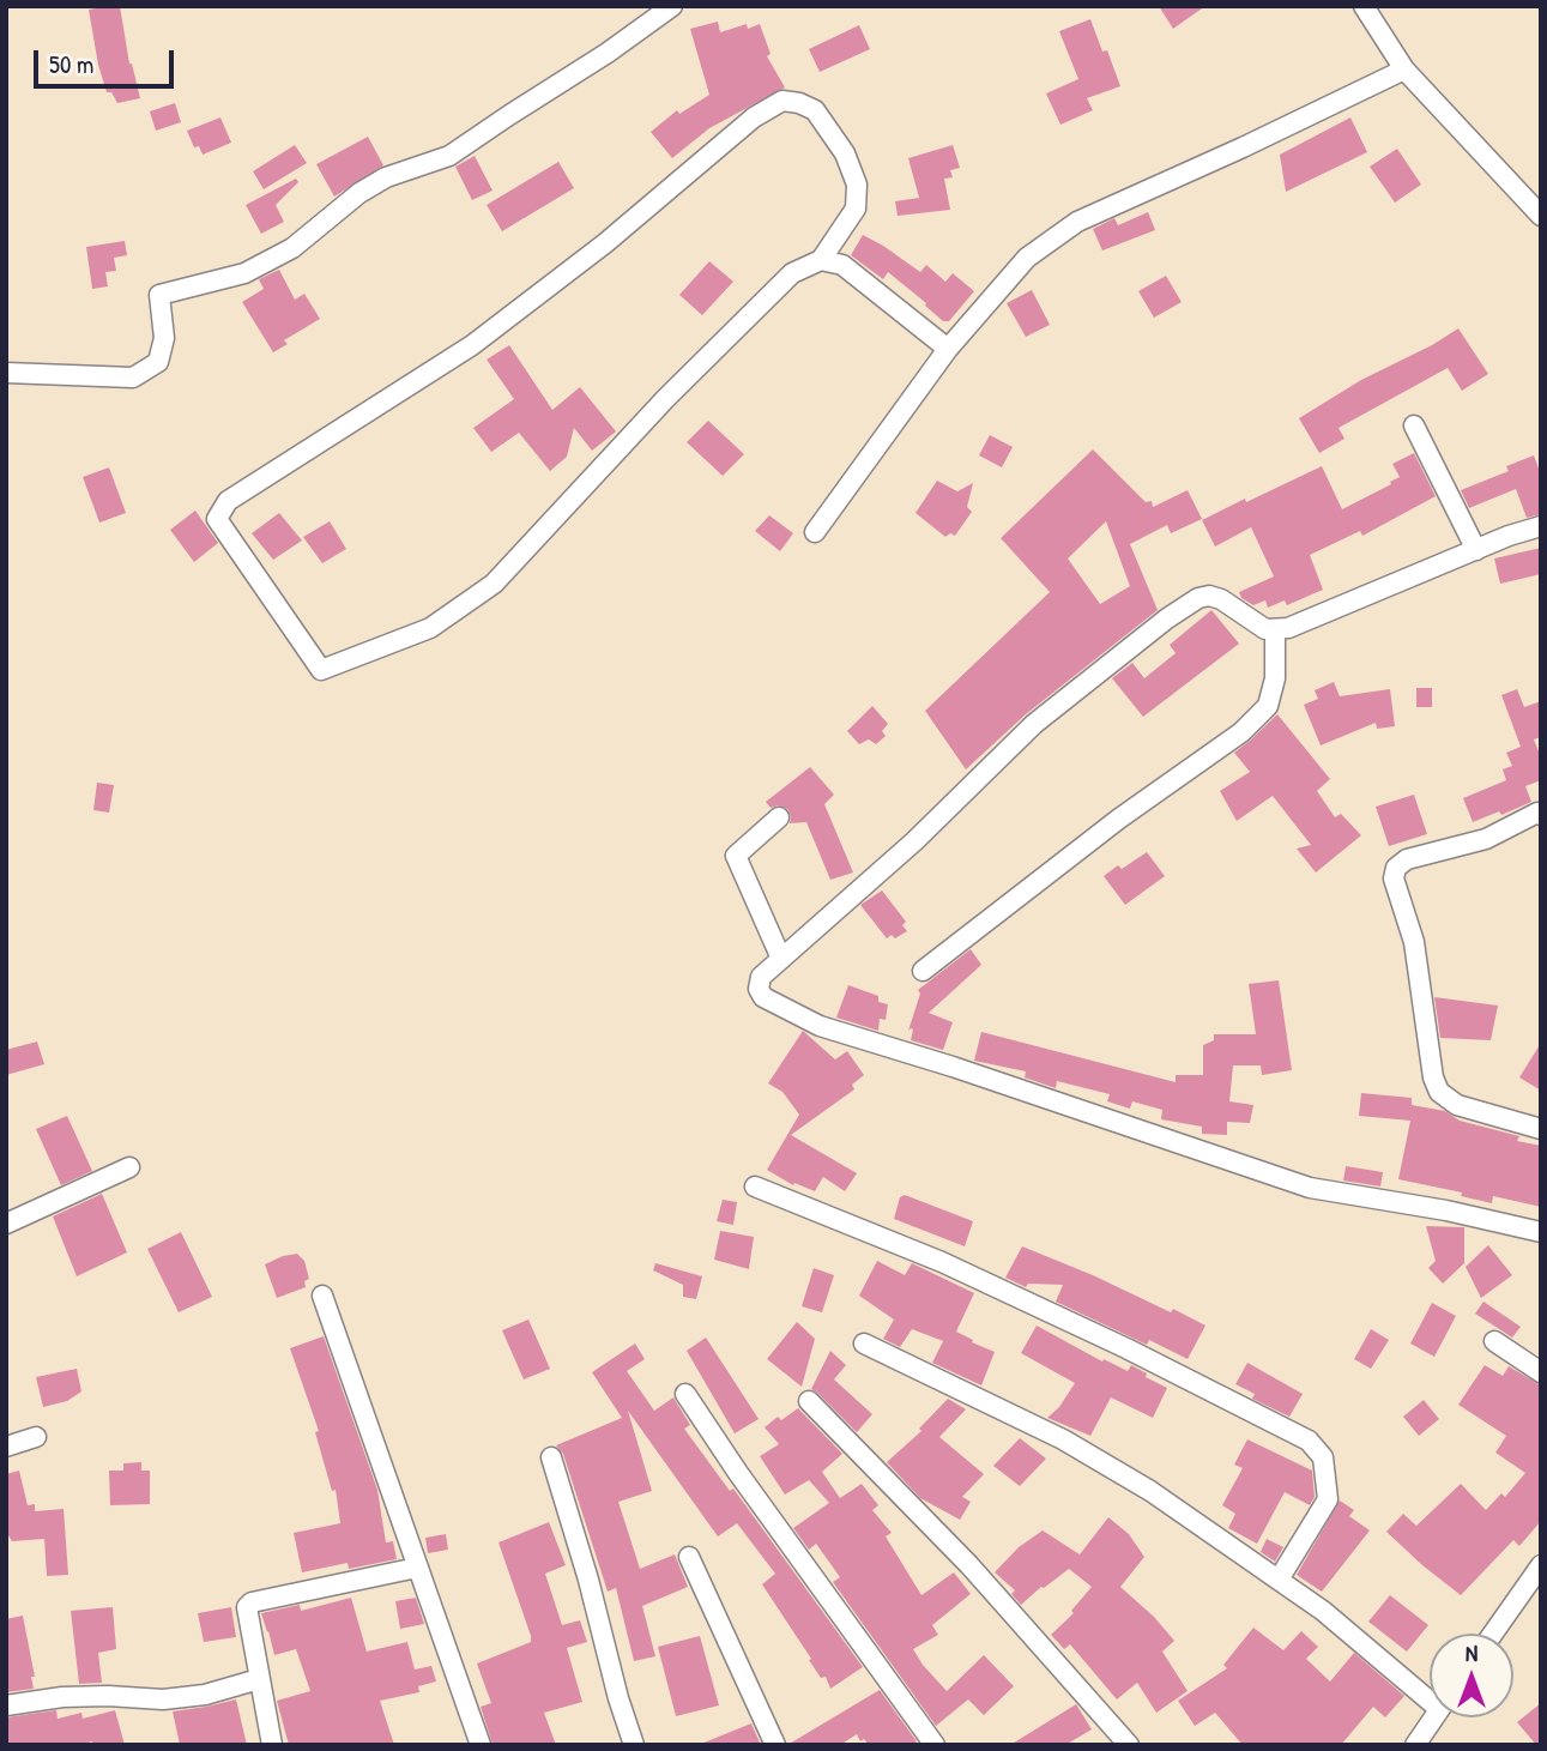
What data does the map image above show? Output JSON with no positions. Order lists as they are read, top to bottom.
{
  "scale_bar": "50 m",
  "north": "top"
}
